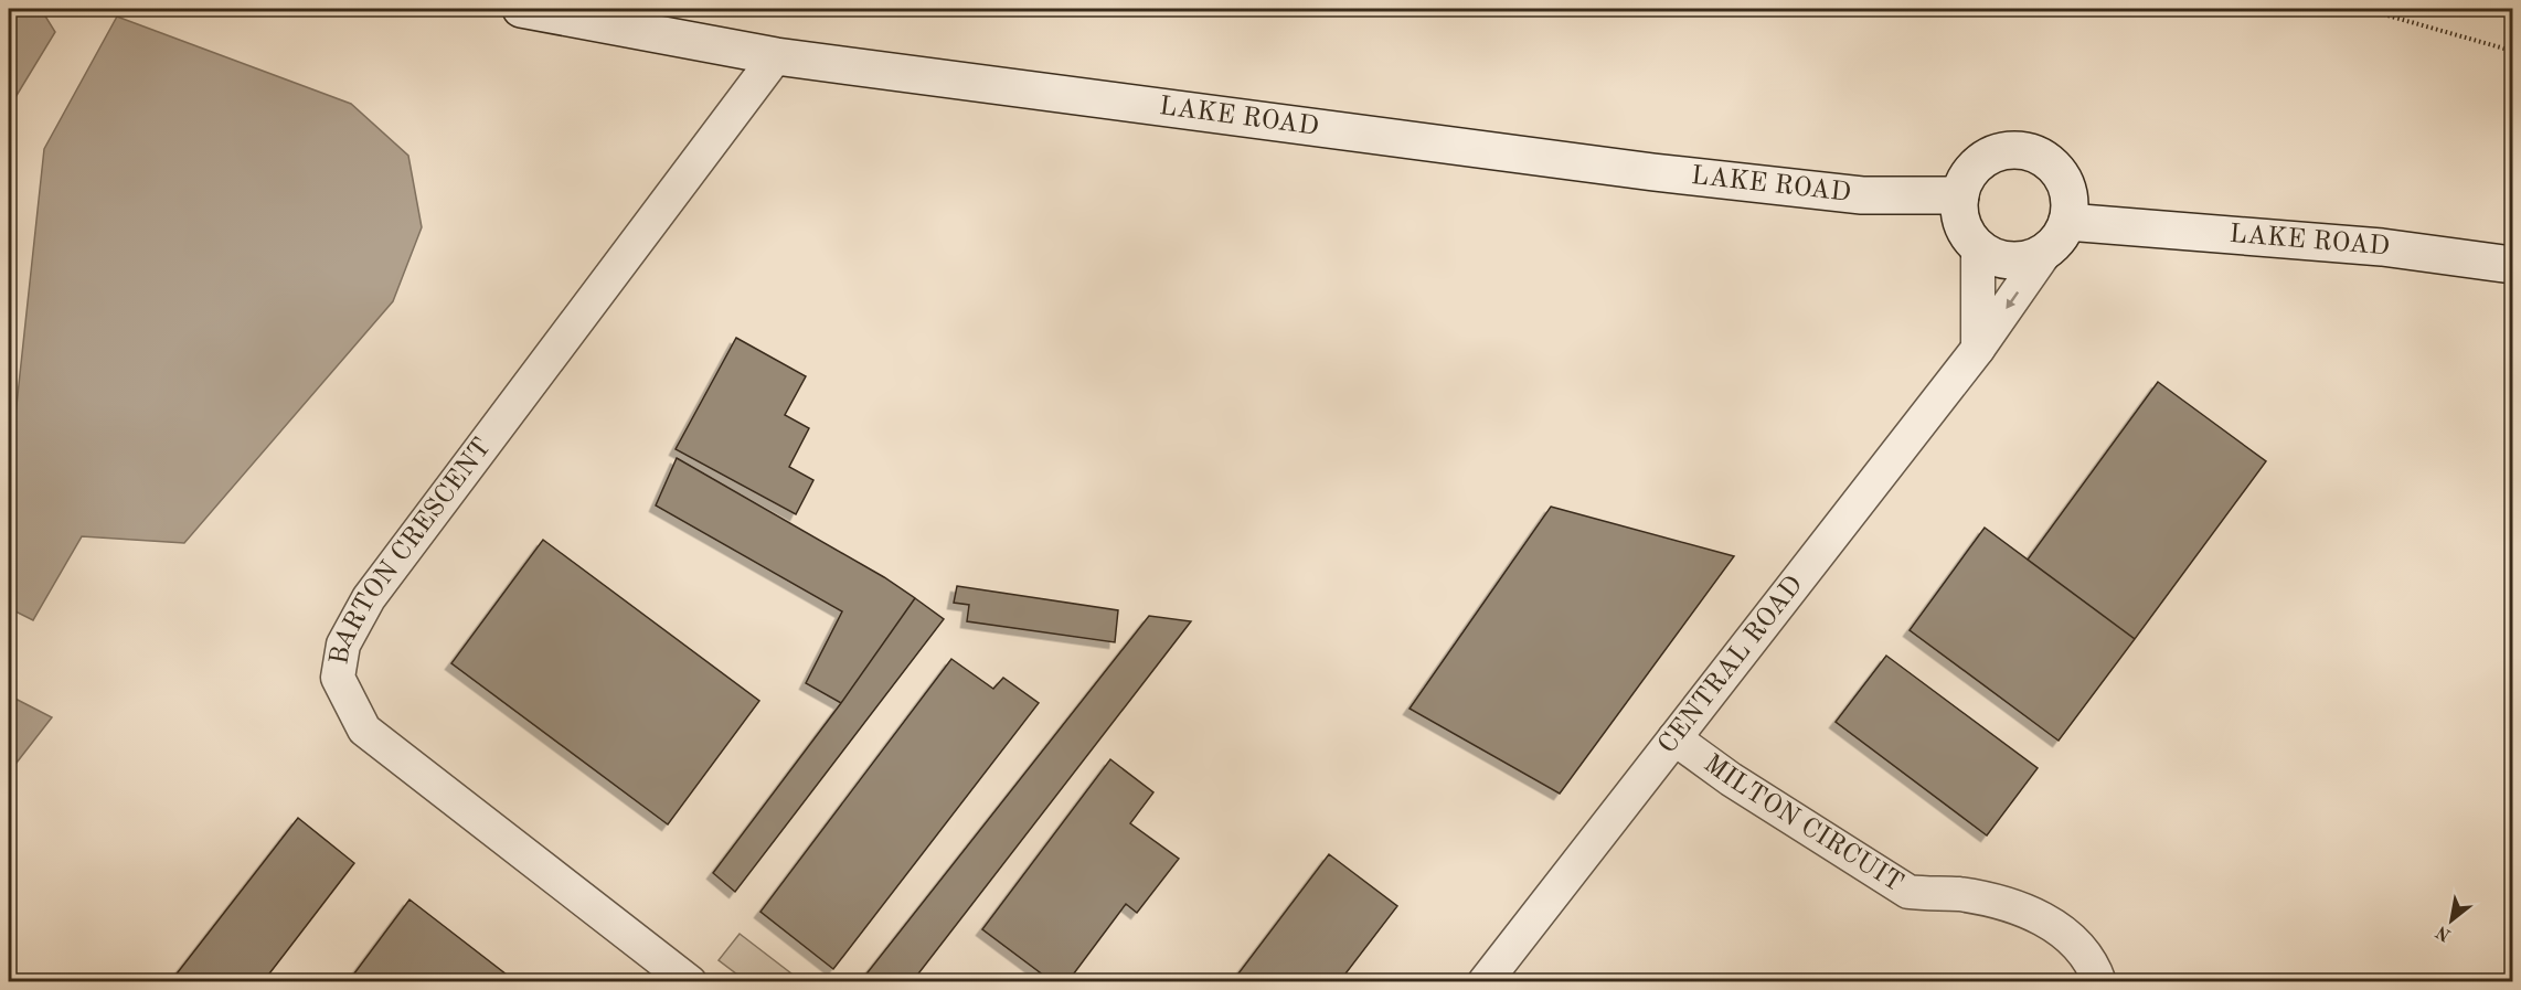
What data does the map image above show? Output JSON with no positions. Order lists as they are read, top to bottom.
{
  "streets": {
    "main road": ["LAKE ROAD"],
    "street": ["BARTON CRESCENT", "CENTRAL ROAD", "MILTON CIRCUIT"]
  },
  "crossings": [
    ["LAKE ROAD", "BARTON CRESCENT"],
    ["LAKE ROAD", "CENTRAL ROAD"],
    ["CENTRAL ROAD", "MILTON CIRCUIT"]
  ],
  "north": "bottom left"
}
